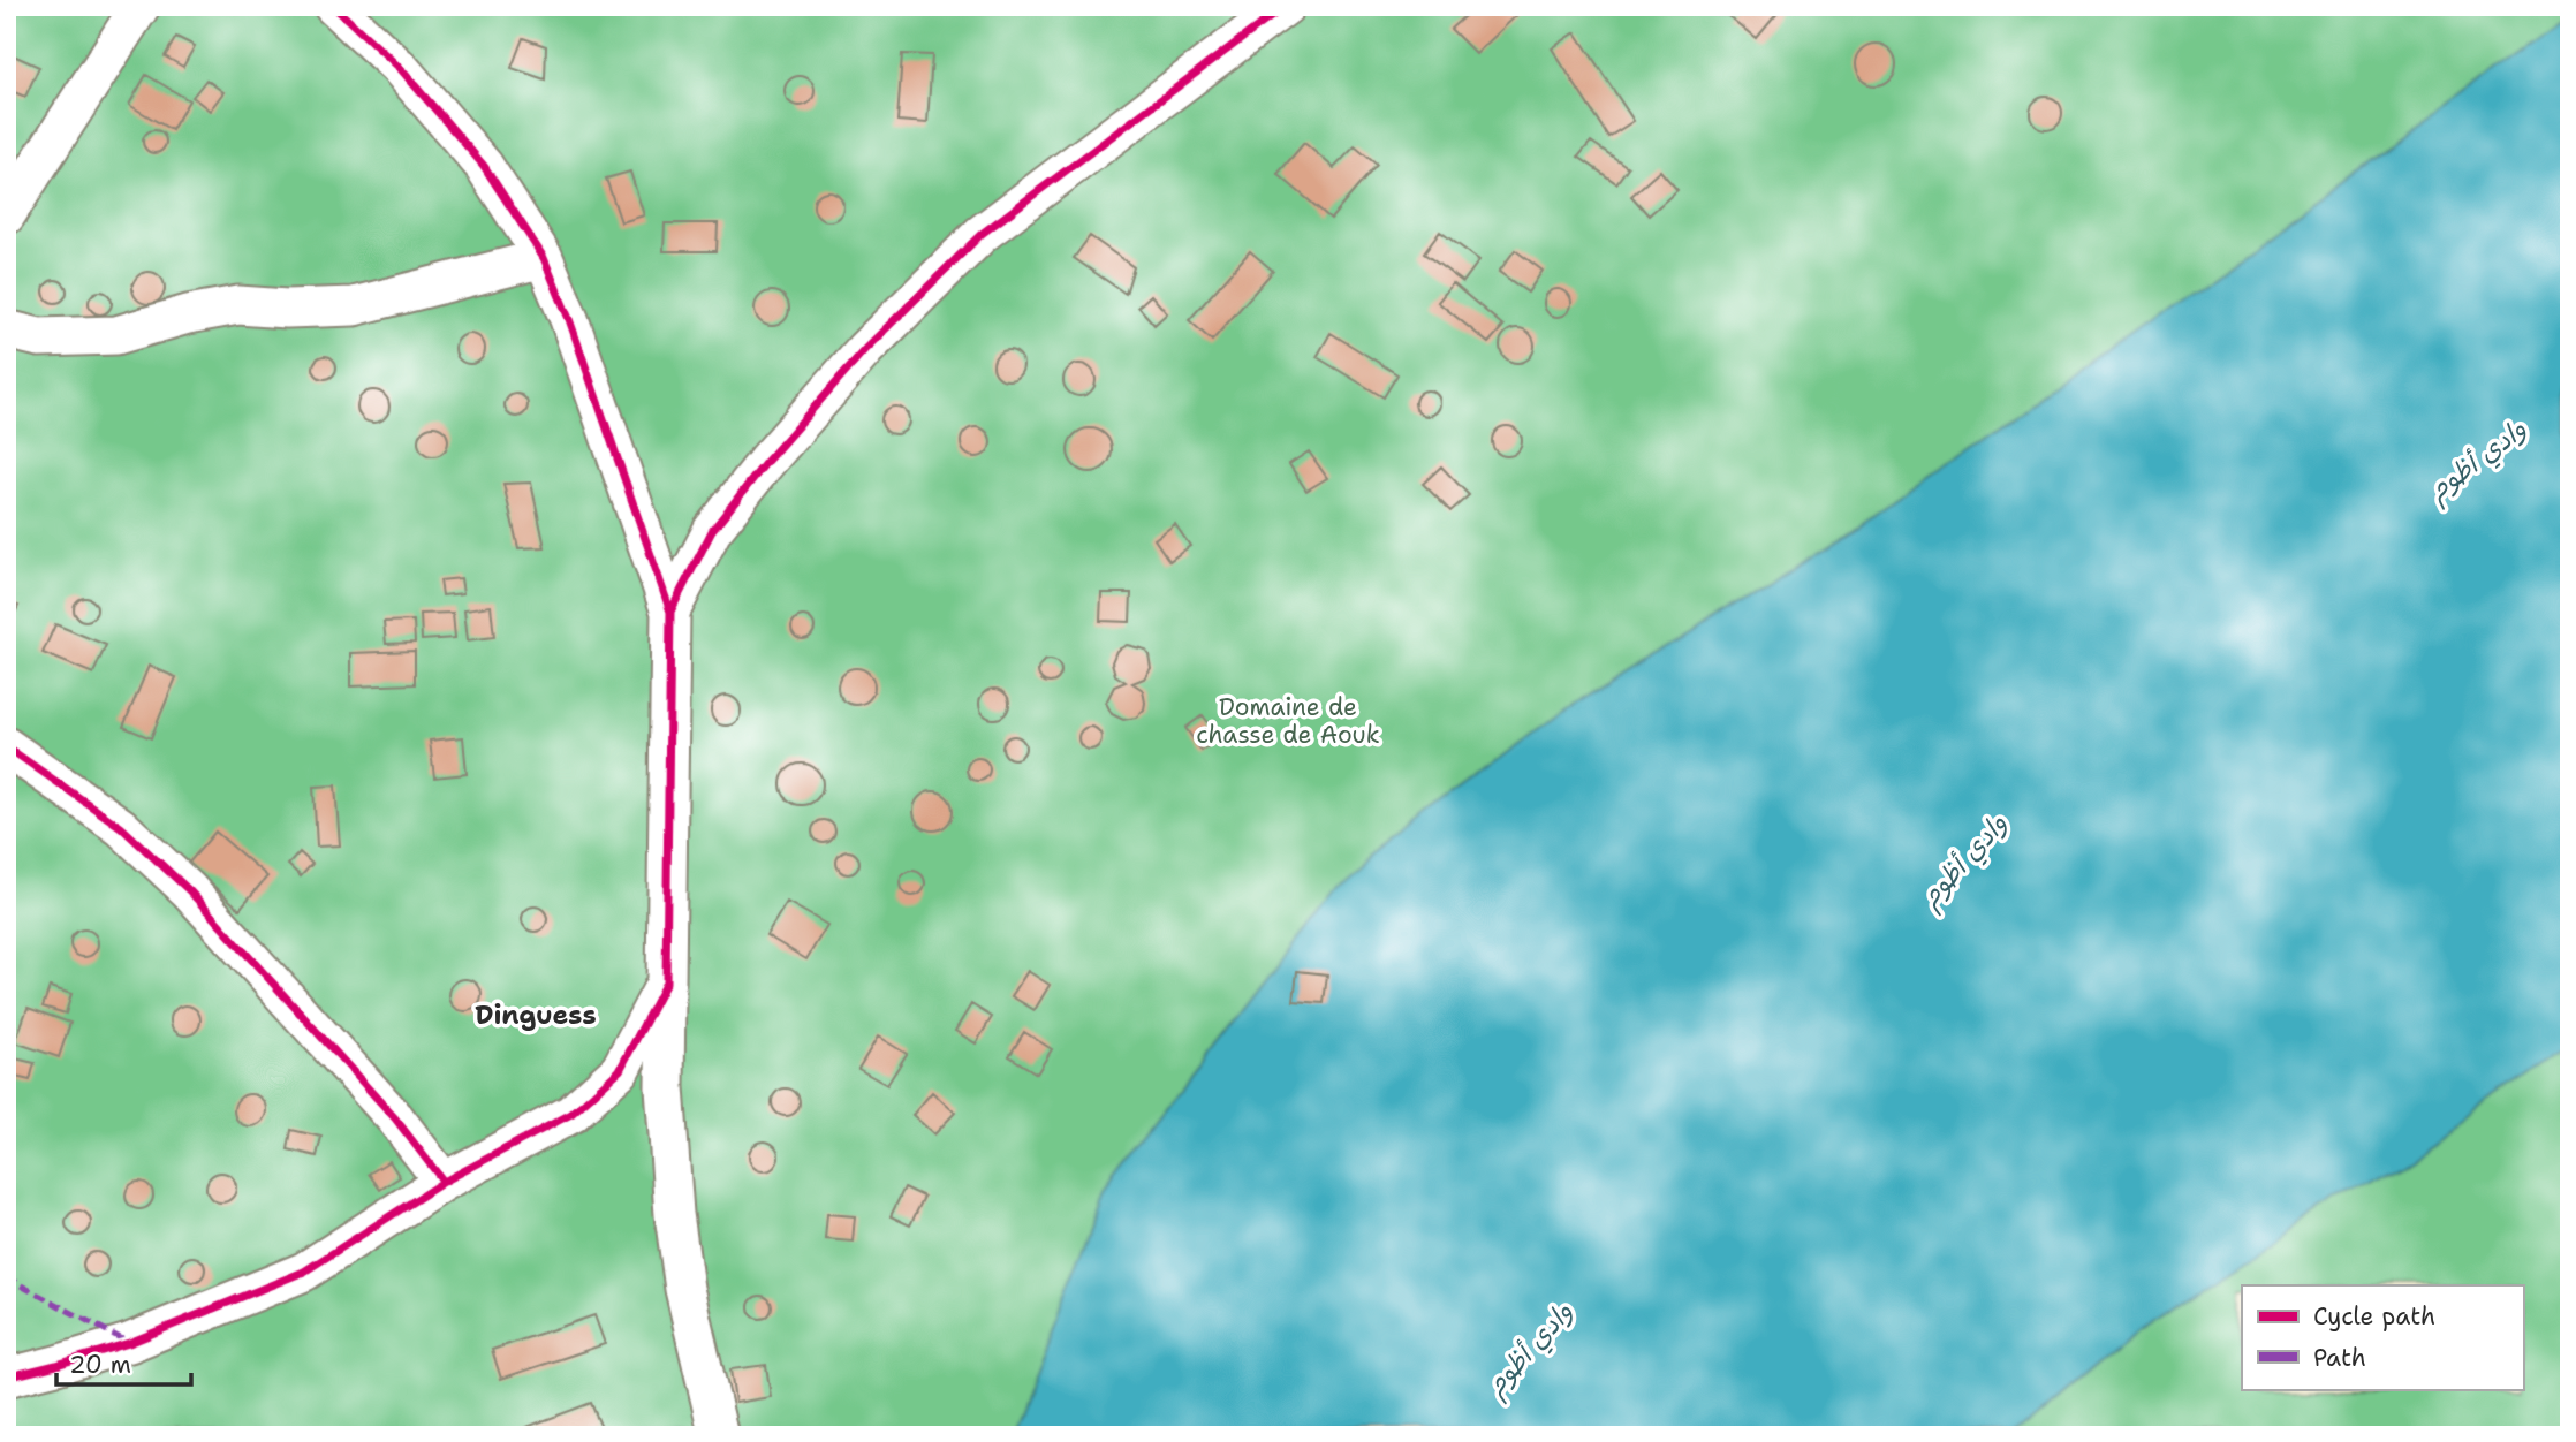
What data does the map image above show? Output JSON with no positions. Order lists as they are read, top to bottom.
{
  "districts": ["Dinguess"],
  "water": ["وادي أظوم"],
  "parks": ["Domaine de chasse de Aouk"],
  "legend": ["Cycle path", "Path"],
  "scale_bar": "20 m"
}
